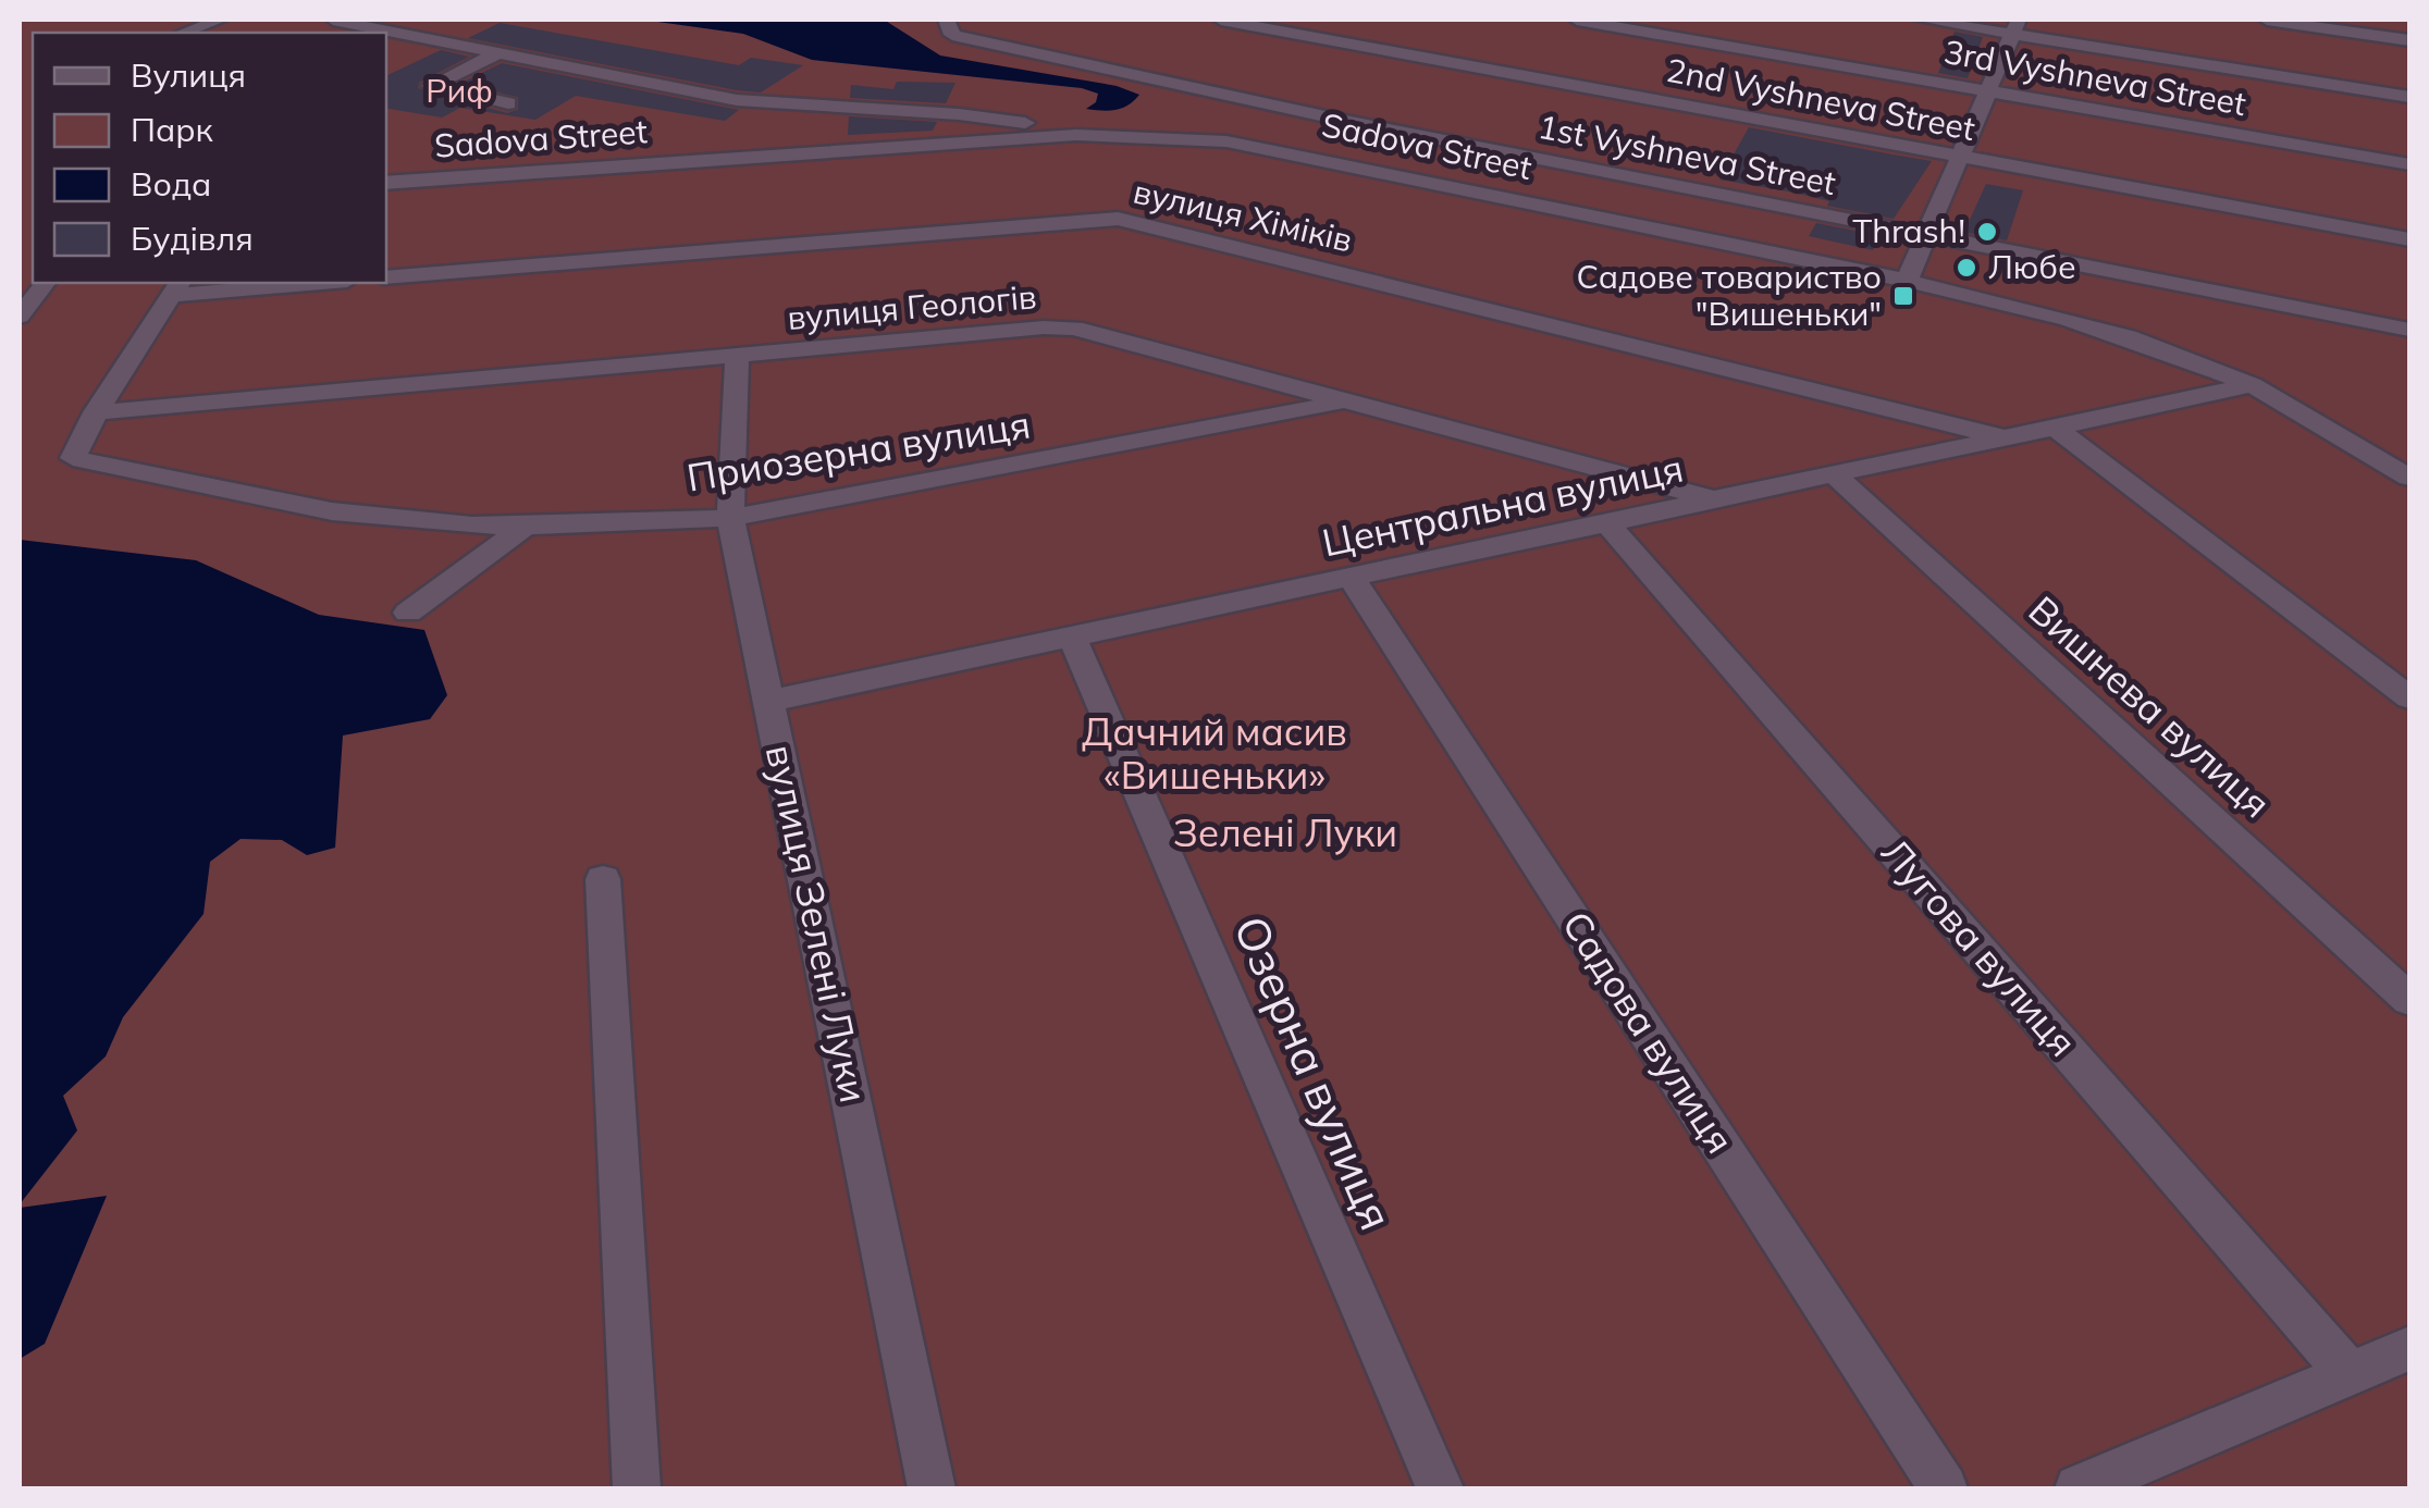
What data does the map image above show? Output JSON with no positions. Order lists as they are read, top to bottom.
{
  "streets": {
    "street": [
      "3rd Vyshneva Street",
      "2nd Vyshneva Street",
      "Sadova Street",
      "1st Vyshneva Street",
      "вулиця Хіміків",
      "вулиця Геологів",
      "Приозерна вулиця",
      "Центральна вулиця",
      "Вишнева вулиця",
      "вулиця Зелені Луки",
      "Лугова вулиця",
      "Садова вулиця",
      "Озерна вулиця"
    ]
  },
  "crossings": [
    ["Sadova Street", "Центральна вулиця"],
    ["вулиця Хіміків", "Центральна вулиця"],
    ["вулиця Геологів", "Приозерна вулиця"],
    ["вулиця Геологів", "Центральна вулиця"],
    ["вулиця Геологів", "вулиця Зелені Луки"],
    ["Приозерна вулиця", "вулиця Зелені Луки"],
    ["Центральна вулиця", "Вишнева вулиця"],
    ["Центральна вулиця", "вулиця Зелені Луки"],
    ["Центральна вулиця", "Лугова вулиця"],
    ["Центральна вулиця", "Садова вулиця"],
    ["Центральна вулиця", "Озерна вулиця"]
  ],
  "parks": ["Риф", "Дачний масив «Вишеньки»", "Зелені Луки"],
  "places": {
    "other": ["Thrash!", "Любе"],
    "transit": ["Садове товариство \"Вишеньки\""]
  },
  "legend": [
    "Вулиця",
    "Парк",
    "Вода",
    "Будівля"
  ]
}
